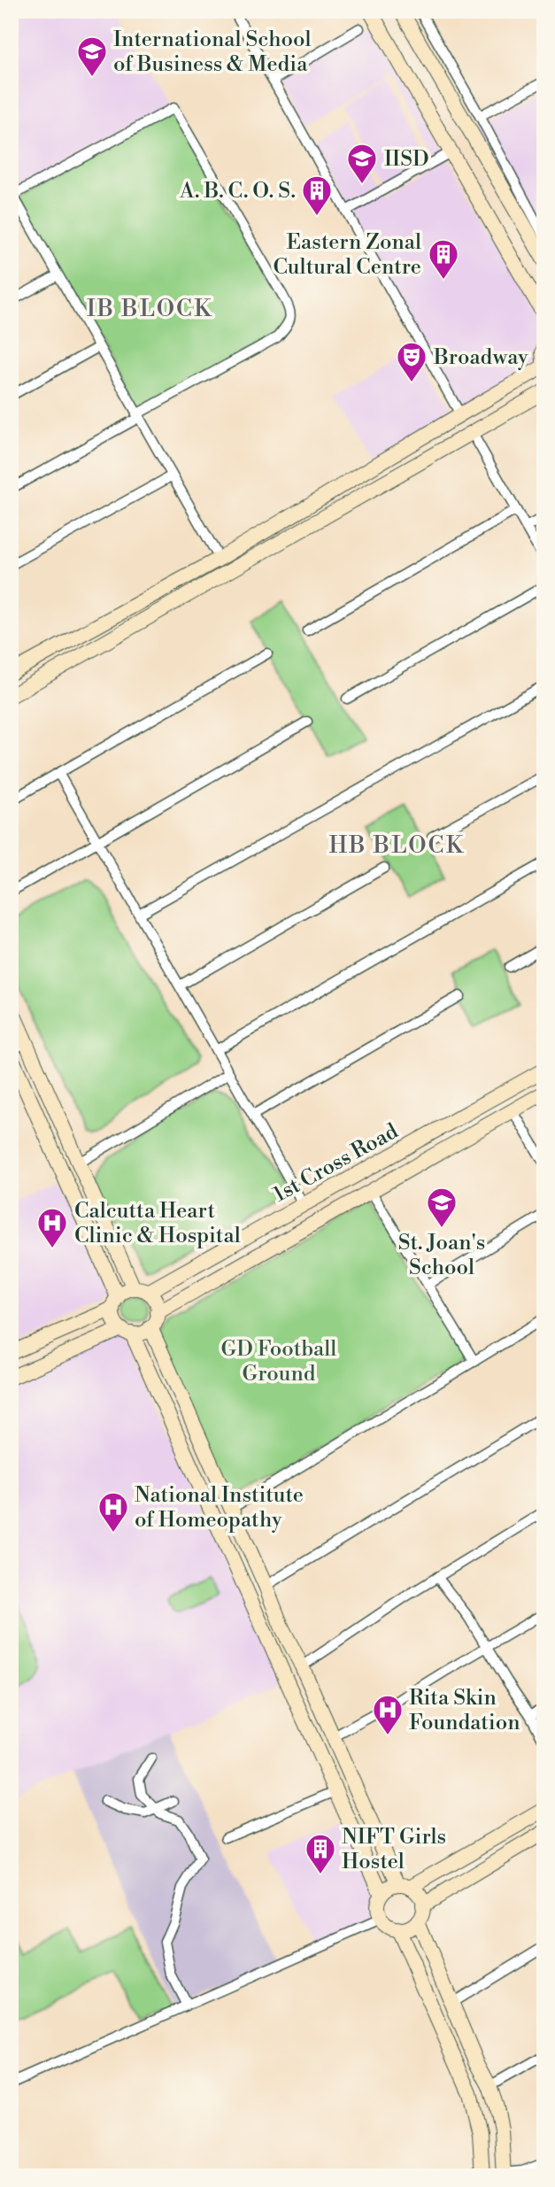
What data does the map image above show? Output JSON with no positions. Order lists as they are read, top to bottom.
{
  "streets": {
    "street": ["1st Cross Road"]
  },
  "districts": ["IB BLOCK", "HB BLOCK"],
  "parks": ["GD Football Ground"],
  "places": {
    "school or university": ["International School of Business & Media", "IISD", "St. Joan's School"],
    "building": ["A. B. C. O. S.", "Eastern Zonal Cultural Centre", "NIFT Girls Hostel"],
    "theatre": ["Broadway"],
    "hospital": ["Calcutta Heart Clinic & Hospital", "National Institute of Homeopathy", "Rita Skin Foundation"]
  }
}
